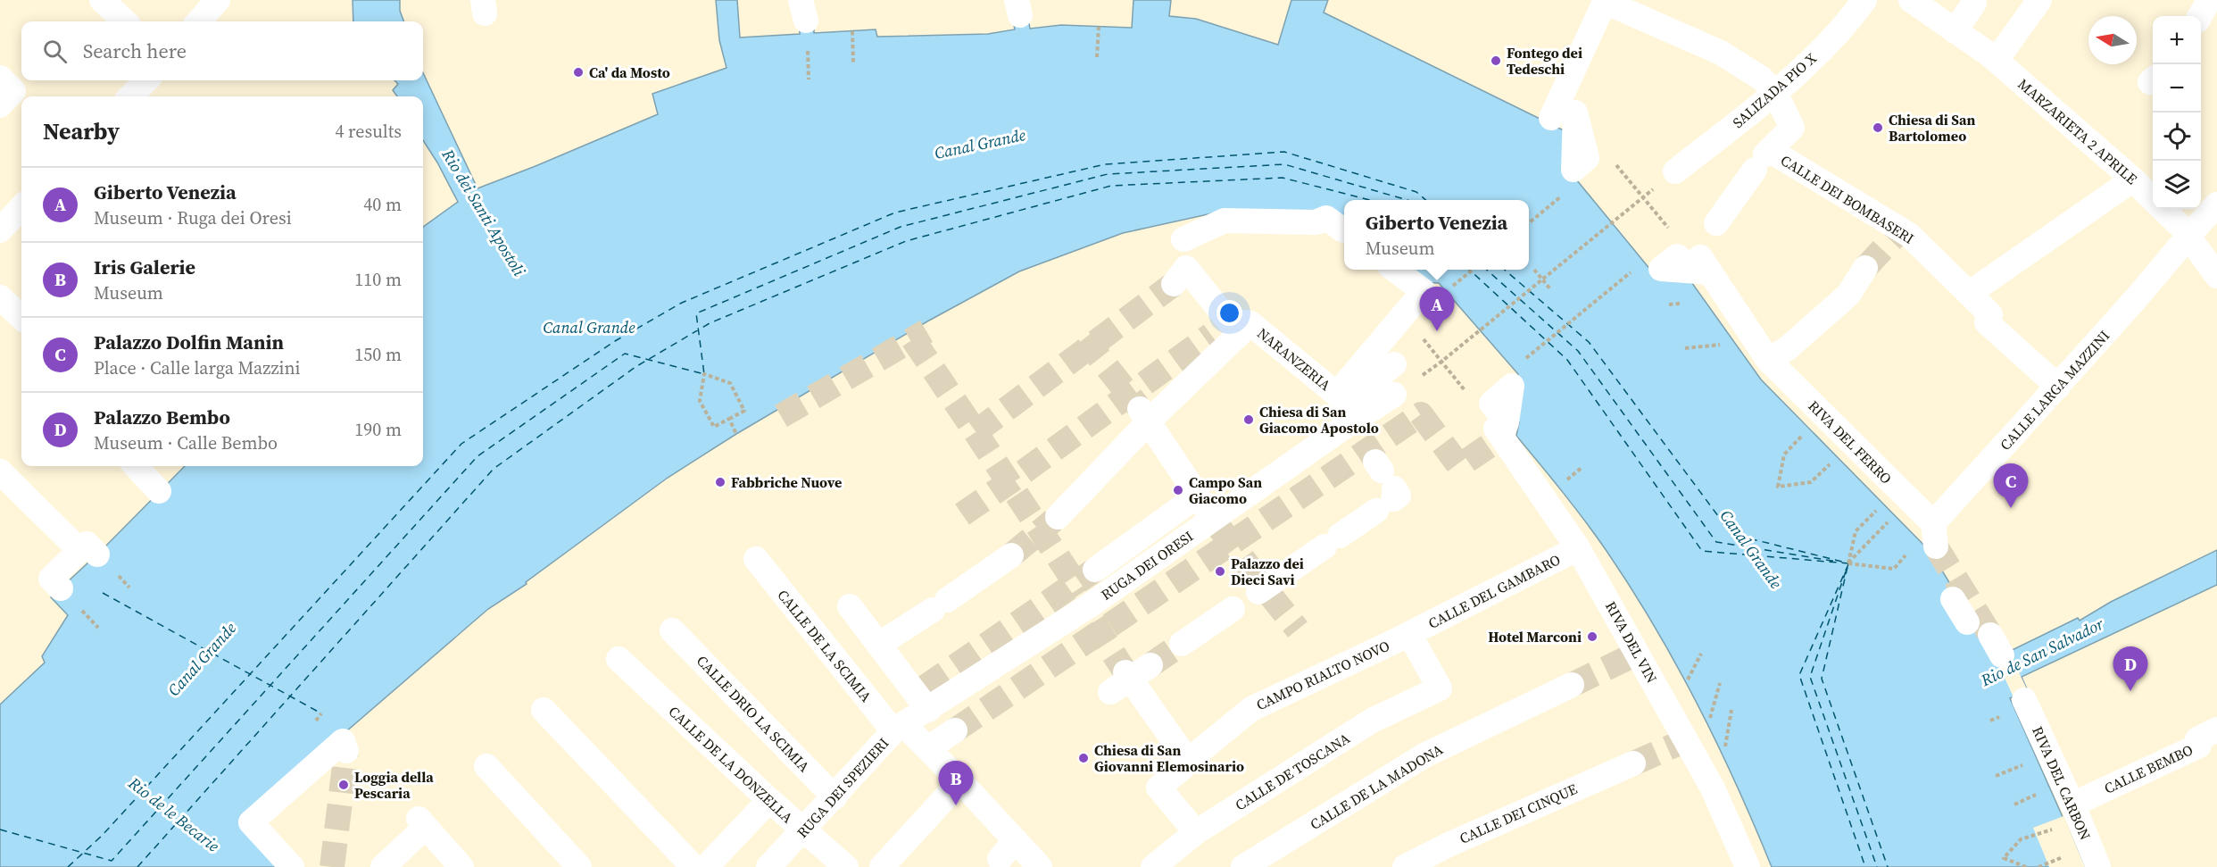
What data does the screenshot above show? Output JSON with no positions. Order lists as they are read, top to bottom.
{
  "streets": {
    "street": [
      "SALIZADA PIO X",
      "MARZARIETA 2 APRILE",
      "CALLE DEI BOMBASERI",
      "NARANZERIA",
      "CALLE LARGA MAZZINI",
      "RIVA DEL FERRO",
      "RUGA DEI ORESI",
      "CALLE DEL GAMBARO",
      "RIVA DEL VIN",
      "CALLE DE LA SCIMIA",
      "CAMPO RIALTO NOVO",
      "CALLE DRIO LA SCIMIA",
      "CALLE DE LA DONZELLA",
      "CALLE BEMBO",
      "CALLE DE TOSCANA",
      "RIVA DEL CARBON",
      "CALLE DE LA MADONA",
      "RUGA DEI SPEZIERI",
      "CALLE DEI CINQUE"
    ]
  },
  "crossings": [
    ["MARZARIETA 2 APRILE", "CALLE LARGA MAZZINI"],
    ["CALLE DEI BOMBASERI", "CALLE LARGA MAZZINI"],
    ["NARANZERIA", "RUGA DEI ORESI"],
    ["CALLE LARGA MAZZINI", "RIVA DEL FERRO"],
    ["RUGA DEI ORESI", "CALLE DE LA SCIMIA"],
    ["RUGA DEI ORESI", "RUGA DEI SPEZIERI"],
    ["CALLE DEL GAMBARO", "RIVA DEL VIN"],
    ["CALLE DEL GAMBARO", "CAMPO RIALTO NOVO"],
    ["CALLE DEL GAMBARO", "CALLE DE TOSCANA"],
    ["CALLE DE LA SCIMIA", "RUGA DEI SPEZIERI"],
    ["CAMPO RIALTO NOVO", "CALLE DE TOSCANA"],
    ["CALLE DRIO LA SCIMIA", "RUGA DEI SPEZIERI"],
    ["CALLE DE LA DONZELLA", "RUGA DEI SPEZIERI"],
    ["CALLE BEMBO", "RIVA DEL CARBON"]
  ],
  "water": [
    "Canal Grande",
    "Rio dei Santi Apostoli",
    "Rio de San Salvador",
    "Rio de le Becarie"
  ],
  "places": [
    "Fontego dei Tedeschi",
    "Ca' da Mosto",
    "Chiesa di San Bartolomeo",
    "Chiesa di San Giacomo Apostolo",
    "Fabbriche Nuove",
    "Campo San Giacomo",
    "Palazzo dei Dieci Savi",
    "Hotel Marconi",
    "Chiesa di San Giovanni Elemosinario",
    "Loggia della Pescaria"
  ],
  "north": "left",
  "page": {
    "map_buttons": ["+", "−"],
    "search": "Search here",
    "heading": ["Nearby", "4 results"],
    "list": [
      {
        "mark": "A",
        "name": "Giberto Venezia",
        "note": "Museum · Ruga dei Oresi",
        "value": "40 m"
      },
      {
        "mark": "B",
        "name": "Iris Galerie",
        "note": "Museum",
        "value": "110 m"
      },
      {
        "mark": "C",
        "name": "Palazzo Dolfin Manin",
        "note": "Place · Calle larga Mazzini",
        "value": "150 m"
      },
      {
        "mark": "D",
        "name": "Palazzo Bembo",
        "note": "Museum · Calle Bembo",
        "value": "190 m"
      }
    ],
    "popup": ["Giberto Venezia", "Museum"],
    "pins": [
      "A",
      "C",
      "D",
      "B"
    ]
  }
}
